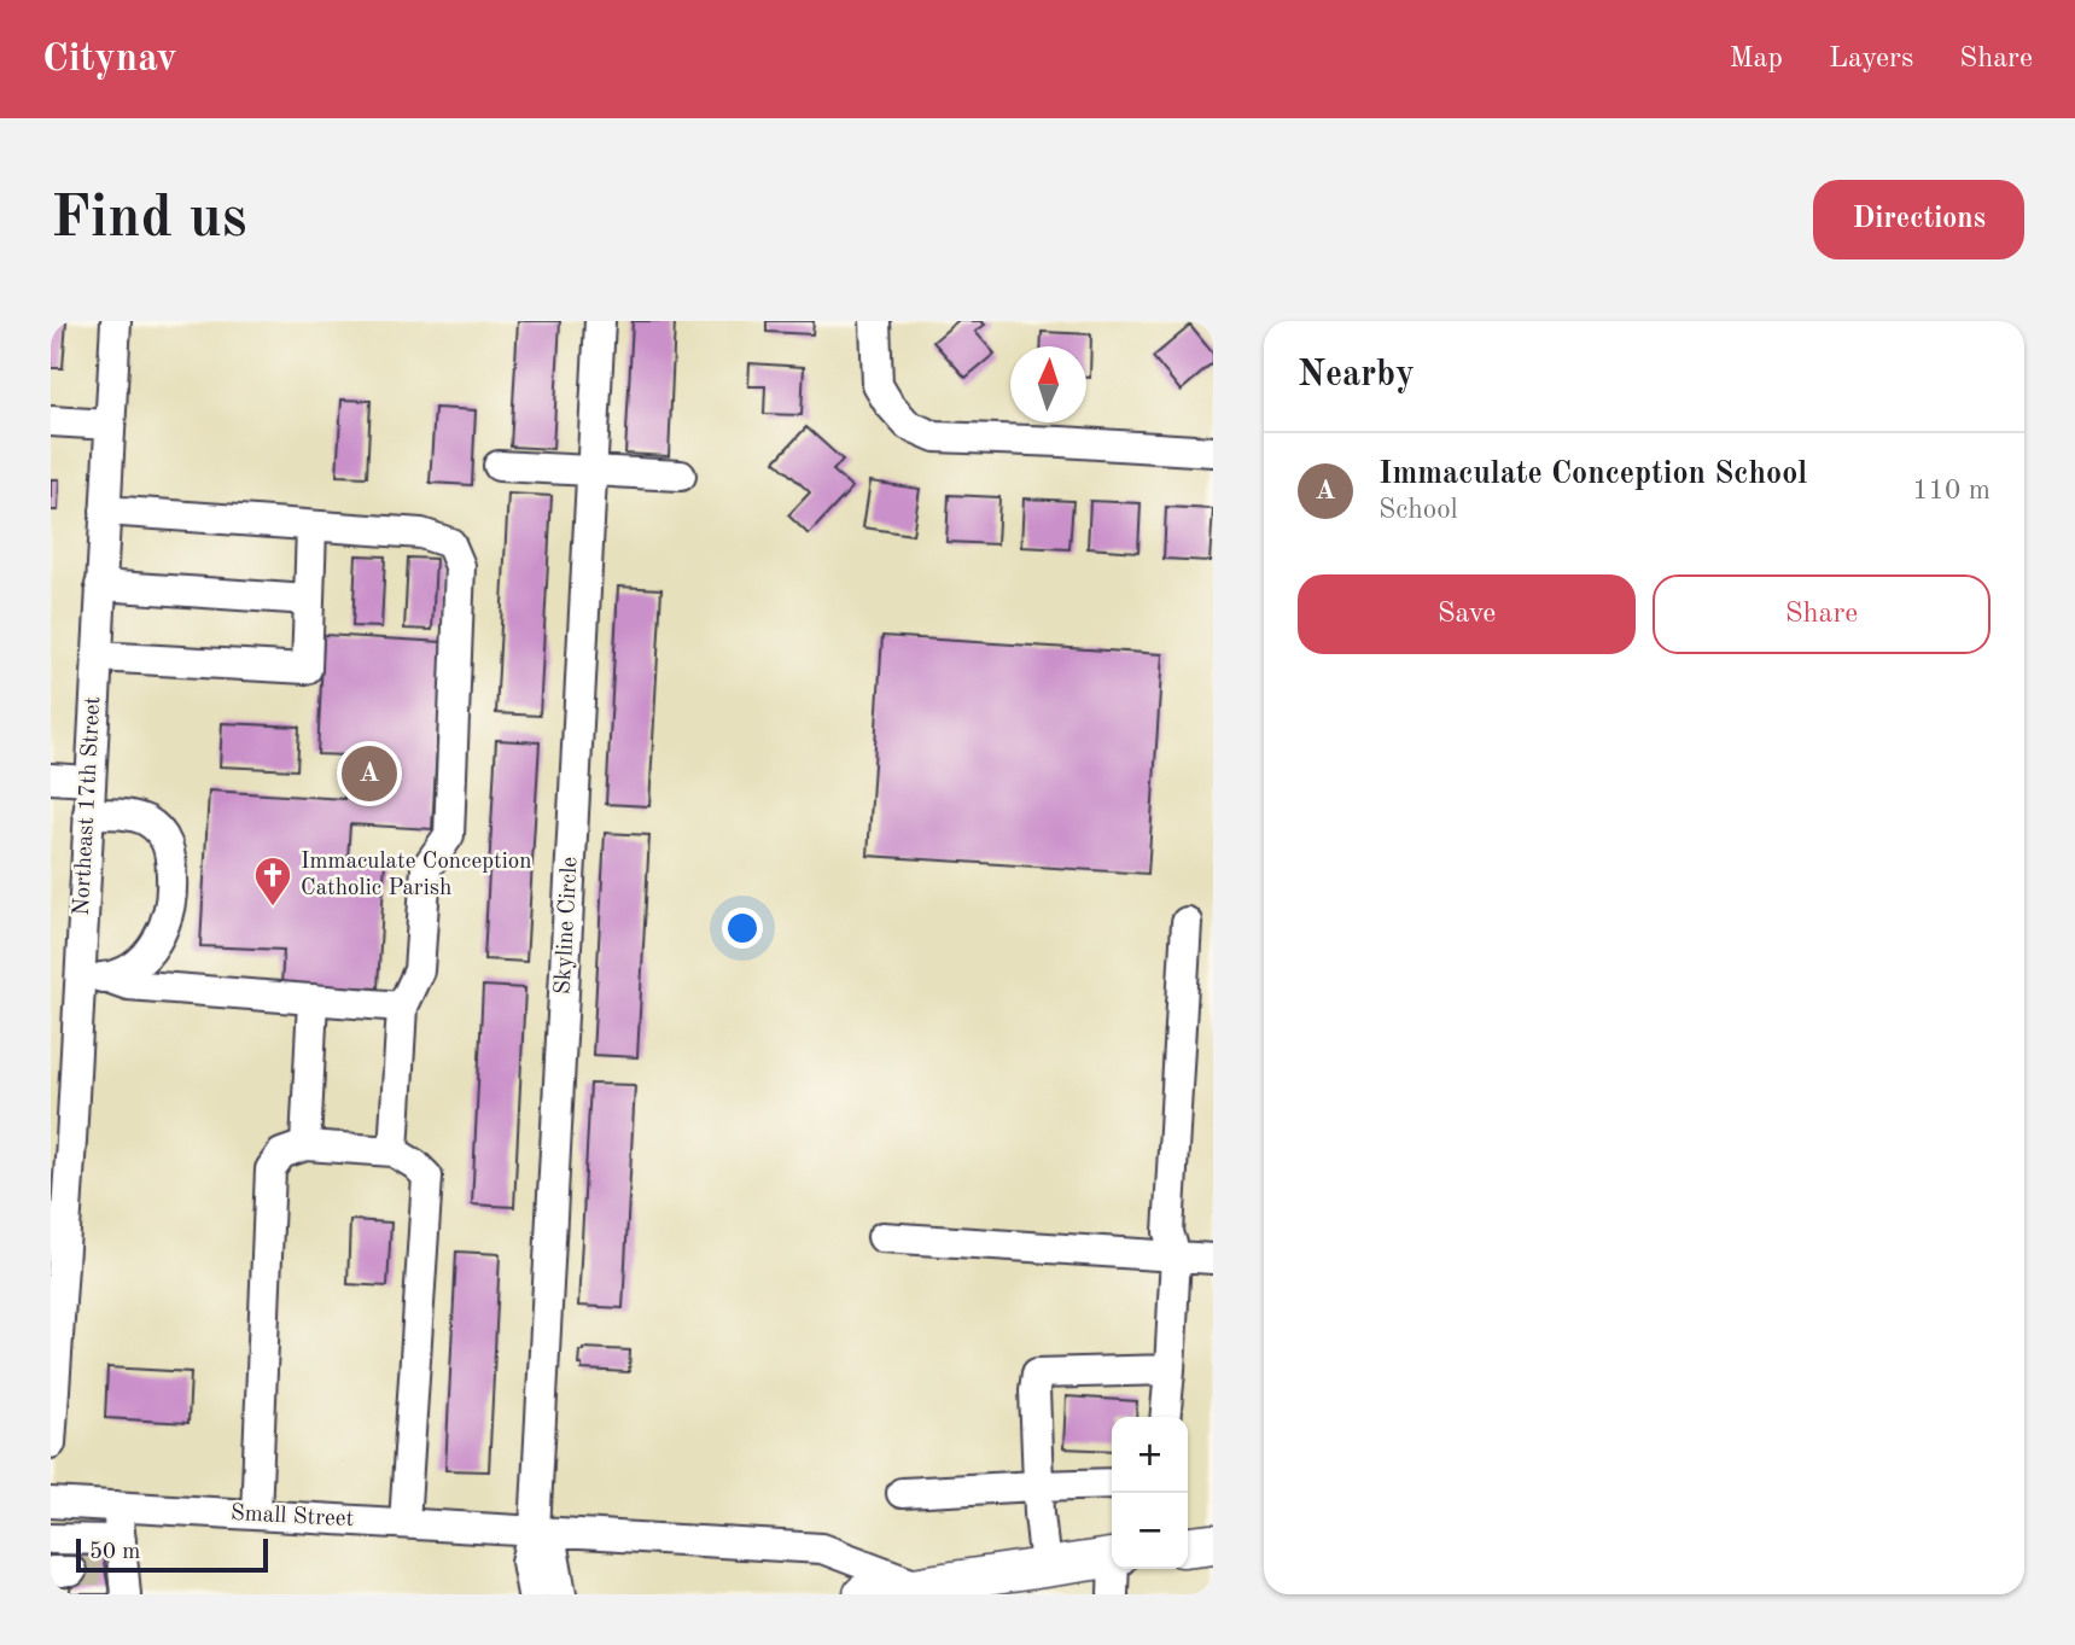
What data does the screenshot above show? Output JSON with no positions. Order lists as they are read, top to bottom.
{
  "streets": {
    "street": ["Northeast 17th Street", "Skyline Circle", "Small Street"]
  },
  "crossings": [
    ["Skyline Circle", "Small Street"]
  ],
  "places": {
    "church": ["Immaculate Conception Catholic Parish"]
  },
  "scale_bar": "50 m",
  "north": "top",
  "page": {
    "header": "Citynav",
    "nav": ["Map", "Layers", "Share"],
    "buttons": [
      "Directions",
      ["Save", "Share"]
    ],
    "title": "Find us",
    "heading": "Nearby",
    "list": [
      {
        "mark": "A",
        "name": "Immaculate Conception School",
        "note": "School",
        "value": "110 m"
      }
    ],
    "pins": "A",
    "map_buttons": ["+", "−"],
    "scale": "50 m"
  }
}
